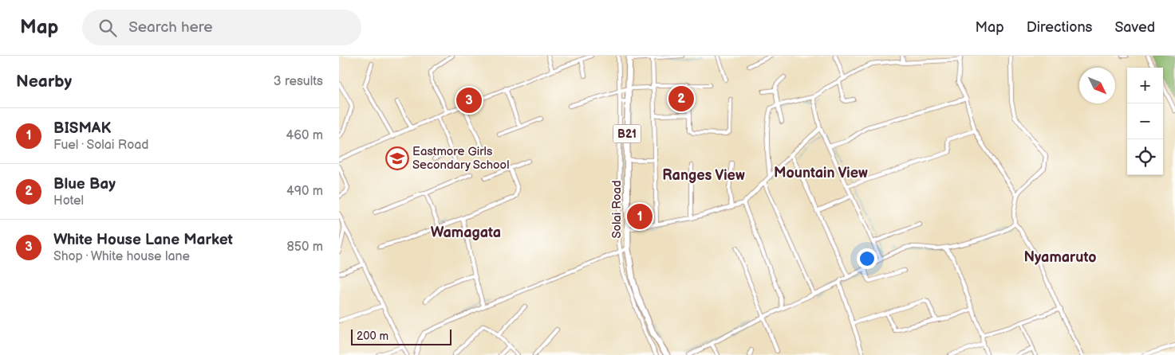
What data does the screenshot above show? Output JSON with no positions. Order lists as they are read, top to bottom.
{
  "streets": {
    "highway": ["B21", "Solai Road"]
  },
  "districts": [
    "Mountain View",
    "Ranges View",
    "Wamagata",
    "Nyamaruto"
  ],
  "places": {
    "school or university": ["Eastmore Girls Secondary School"]
  },
  "scale_bar": "200 m",
  "north": "bottom right",
  "page": {
    "header": "Map",
    "search": "Search here",
    "nav": ["Map", "Directions", "Saved"],
    "heading": ["Nearby", "3 results"],
    "map_buttons": ["+", "−"],
    "pins": ["2", "3", "1"],
    "list": [
      {
        "mark": "1",
        "name": "BISMAK",
        "note": "Fuel · Solai Road",
        "value": "460 m"
      },
      {
        "mark": "2",
        "name": "Blue Bay",
        "note": "Hotel",
        "value": "490 m"
      },
      {
        "mark": "3",
        "name": "White House Lane Market",
        "note": "Shop · White house lane",
        "value": "850 m"
      }
    ],
    "scale": "200 m"
  }
}
